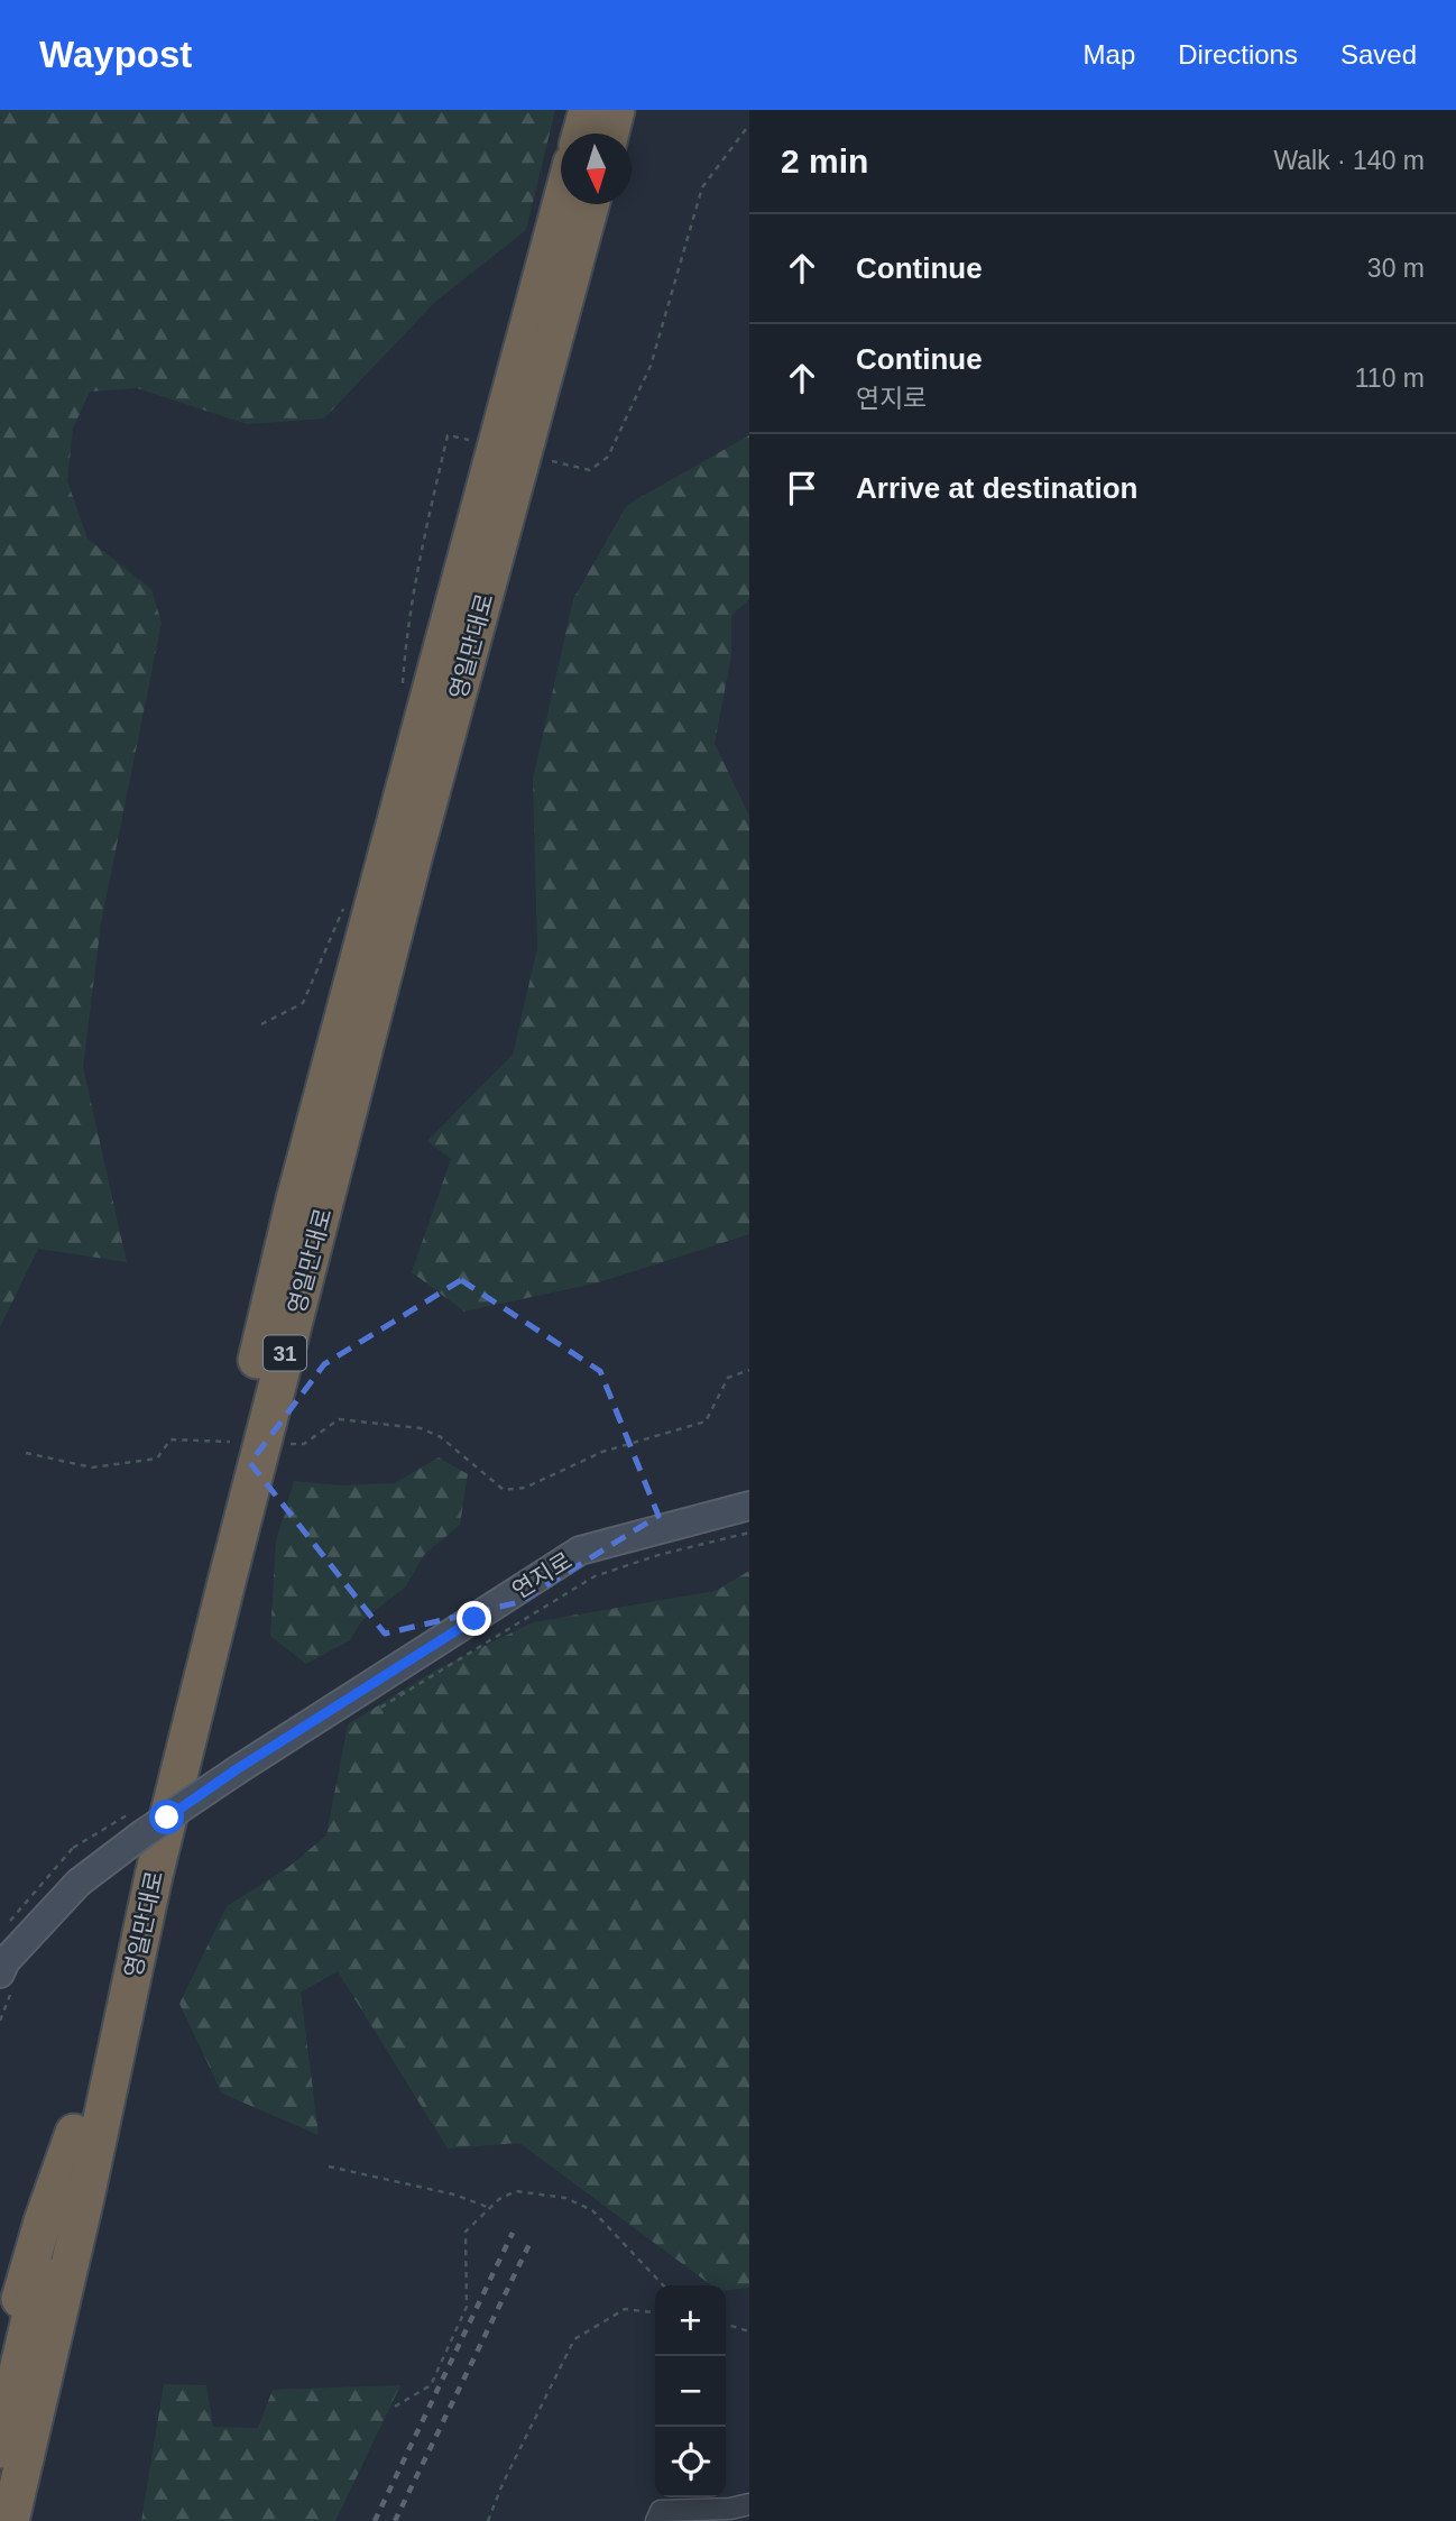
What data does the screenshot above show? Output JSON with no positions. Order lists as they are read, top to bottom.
{
  "streets": {
    "highway": ["영일만대로", "31"],
    "main road": ["연지로"]
  },
  "north": "bottom",
  "page": {
    "header": "Waypost",
    "nav": ["Map", "Directions", "Saved"],
    "heading": ["2 min", "Walk · 140 m"],
    "list": [
      ["Continue", "30 m"],
      ["Continue", "연지로", "110 m"],
      "Arrive at destination"
    ],
    "map_buttons": ["+", "−"]
  }
}
